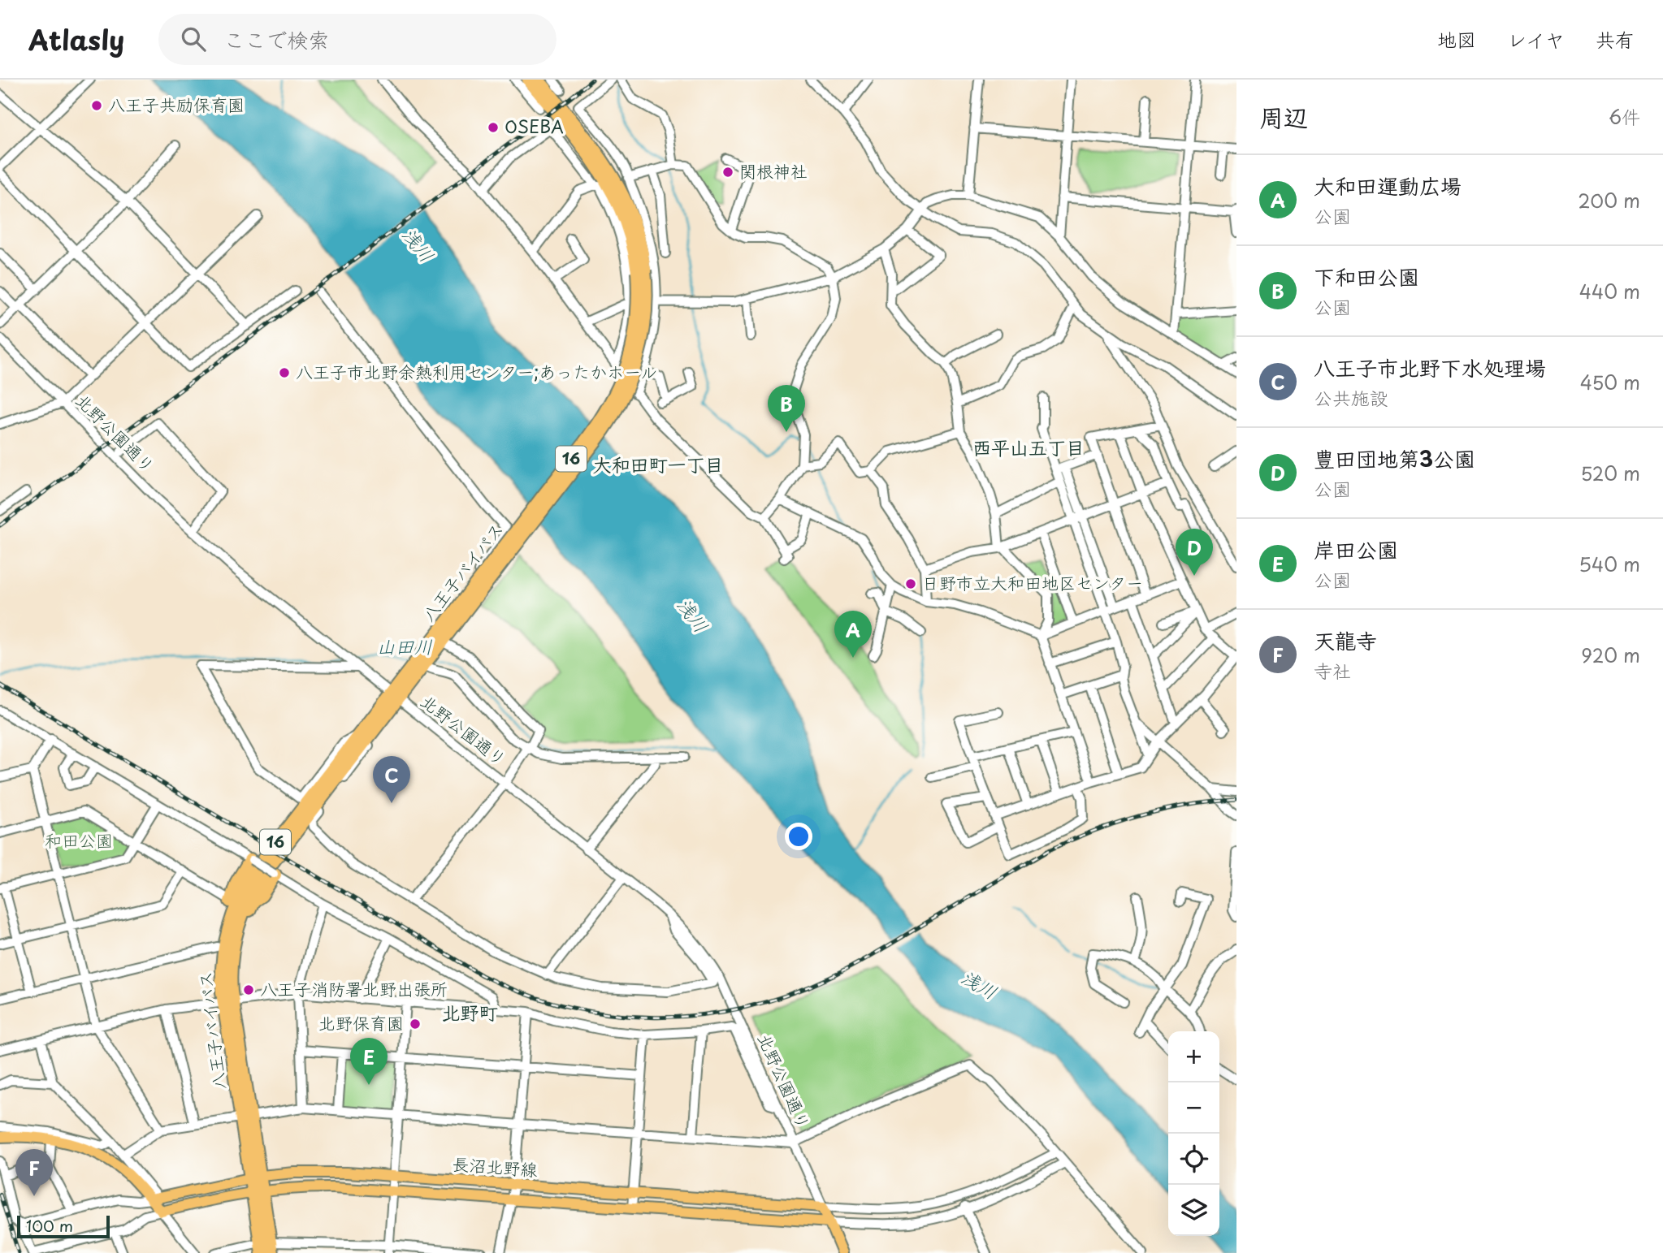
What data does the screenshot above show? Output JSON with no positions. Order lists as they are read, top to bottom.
{
  "streets": {
    "highway": ["16", "八王子バイパス"],
    "main road": ["長沼北野線"],
    "street": ["北野公園通り"]
  },
  "crossings": [
    ["北野公園通り", "八王子バイパス"],
    ["北野公園通り", "長沼北野線"],
    ["八王子バイパス", "長沼北野線"]
  ],
  "districts": ["西平山五丁目", "大和田町一丁目", "北野町"],
  "water": ["浅川", "山田川"],
  "parks": ["和田公園"],
  "places": [
    "八王子共励保育園",
    "OSEBA",
    "関根神社",
    "八王子市北野余熱利用センター;あったかホール",
    "日野市立大和田地区センター",
    "八王子消防署北野出張所",
    "北野保育園"
  ],
  "scale_bar": "100 m",
  "page": {
    "header": "Atlasly",
    "search": "ここで検索",
    "nav": ["地図", "レイヤ", "共有"],
    "heading": ["周辺", "6件"],
    "list": [
      {
        "mark": "A",
        "name": "大和田運動広場",
        "note": "公園",
        "value": "200 m"
      },
      {
        "mark": "B",
        "name": "下和田公園",
        "note": "公園",
        "value": "440 m"
      },
      {
        "mark": "C",
        "name": "八王子市北野下水処理場",
        "note": "公共施設",
        "value": "450 m"
      },
      {
        "mark": "D",
        "name": "豊田団地第3公園",
        "note": "公園",
        "value": "520 m"
      },
      {
        "mark": "E",
        "name": "岸田公園",
        "note": "公園",
        "value": "540 m"
      },
      {
        "mark": "F",
        "name": "天龍寺",
        "note": "寺社",
        "value": "920 m"
      }
    ],
    "pins": [
      "B",
      "D",
      "A",
      "C",
      "E",
      "F"
    ],
    "map_buttons": ["+", "−"],
    "scale": "100 m"
  }
}
